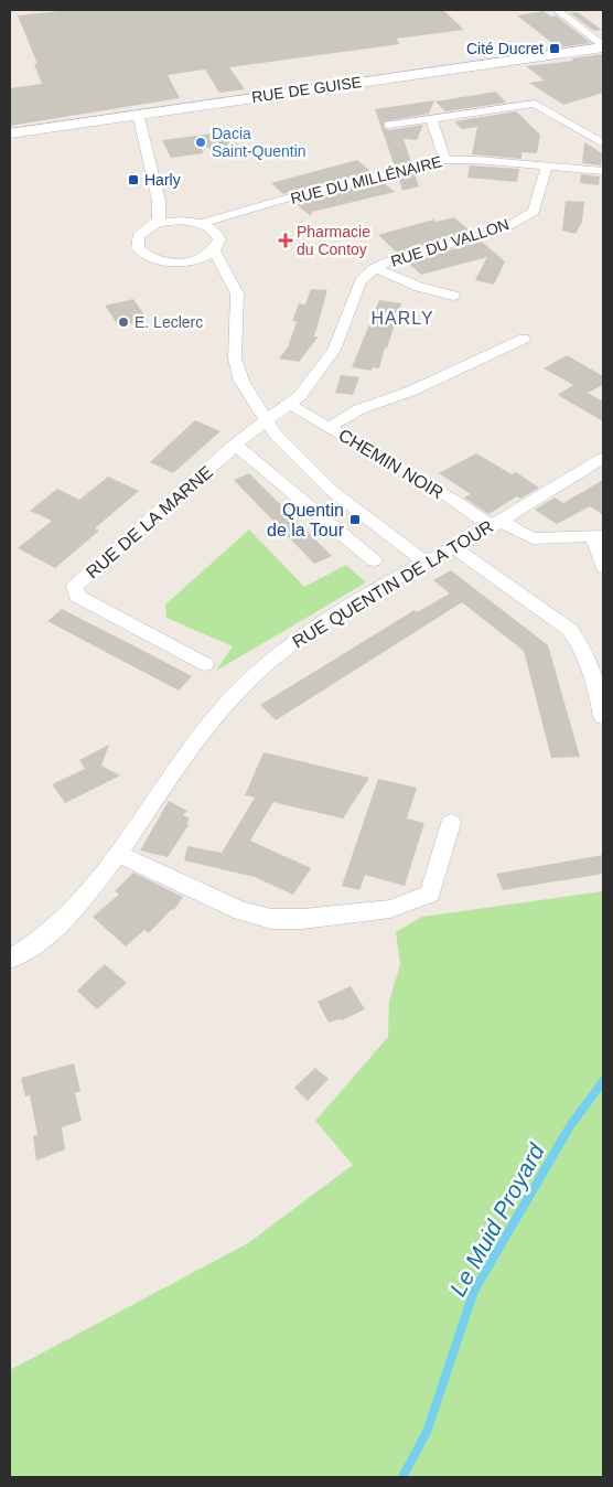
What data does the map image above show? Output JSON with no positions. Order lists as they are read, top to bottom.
{
  "streets": {
    "main road": ["RUE DE GUISE"],
    "street": [
      "RUE DU MILLÉNAIRE",
      "RUE DU VALLON",
      "CHEMIN NOIR",
      "RUE DE LA MARNE",
      "RUE QUENTIN DE LA TOUR"
    ]
  },
  "crossings": [
    ["RUE DU MILLÉNAIRE", "RUE DU VALLON"],
    ["RUE DU VALLON", "CHEMIN NOIR"],
    ["RUE DU VALLON", "RUE DE LA MARNE"],
    ["CHEMIN NOIR", "RUE QUENTIN DE LA TOUR"]
  ],
  "districts": ["HARLY"],
  "water": ["Le Muid Proyard"],
  "places": {
    "transit": ["Cité Ducret", "Harly", "Quentin de la Tour"],
    "other": ["Dacia Saint-Quentin", "E. Leclerc"],
    "health": ["Pharmacie du Contoy"]
  }
}
